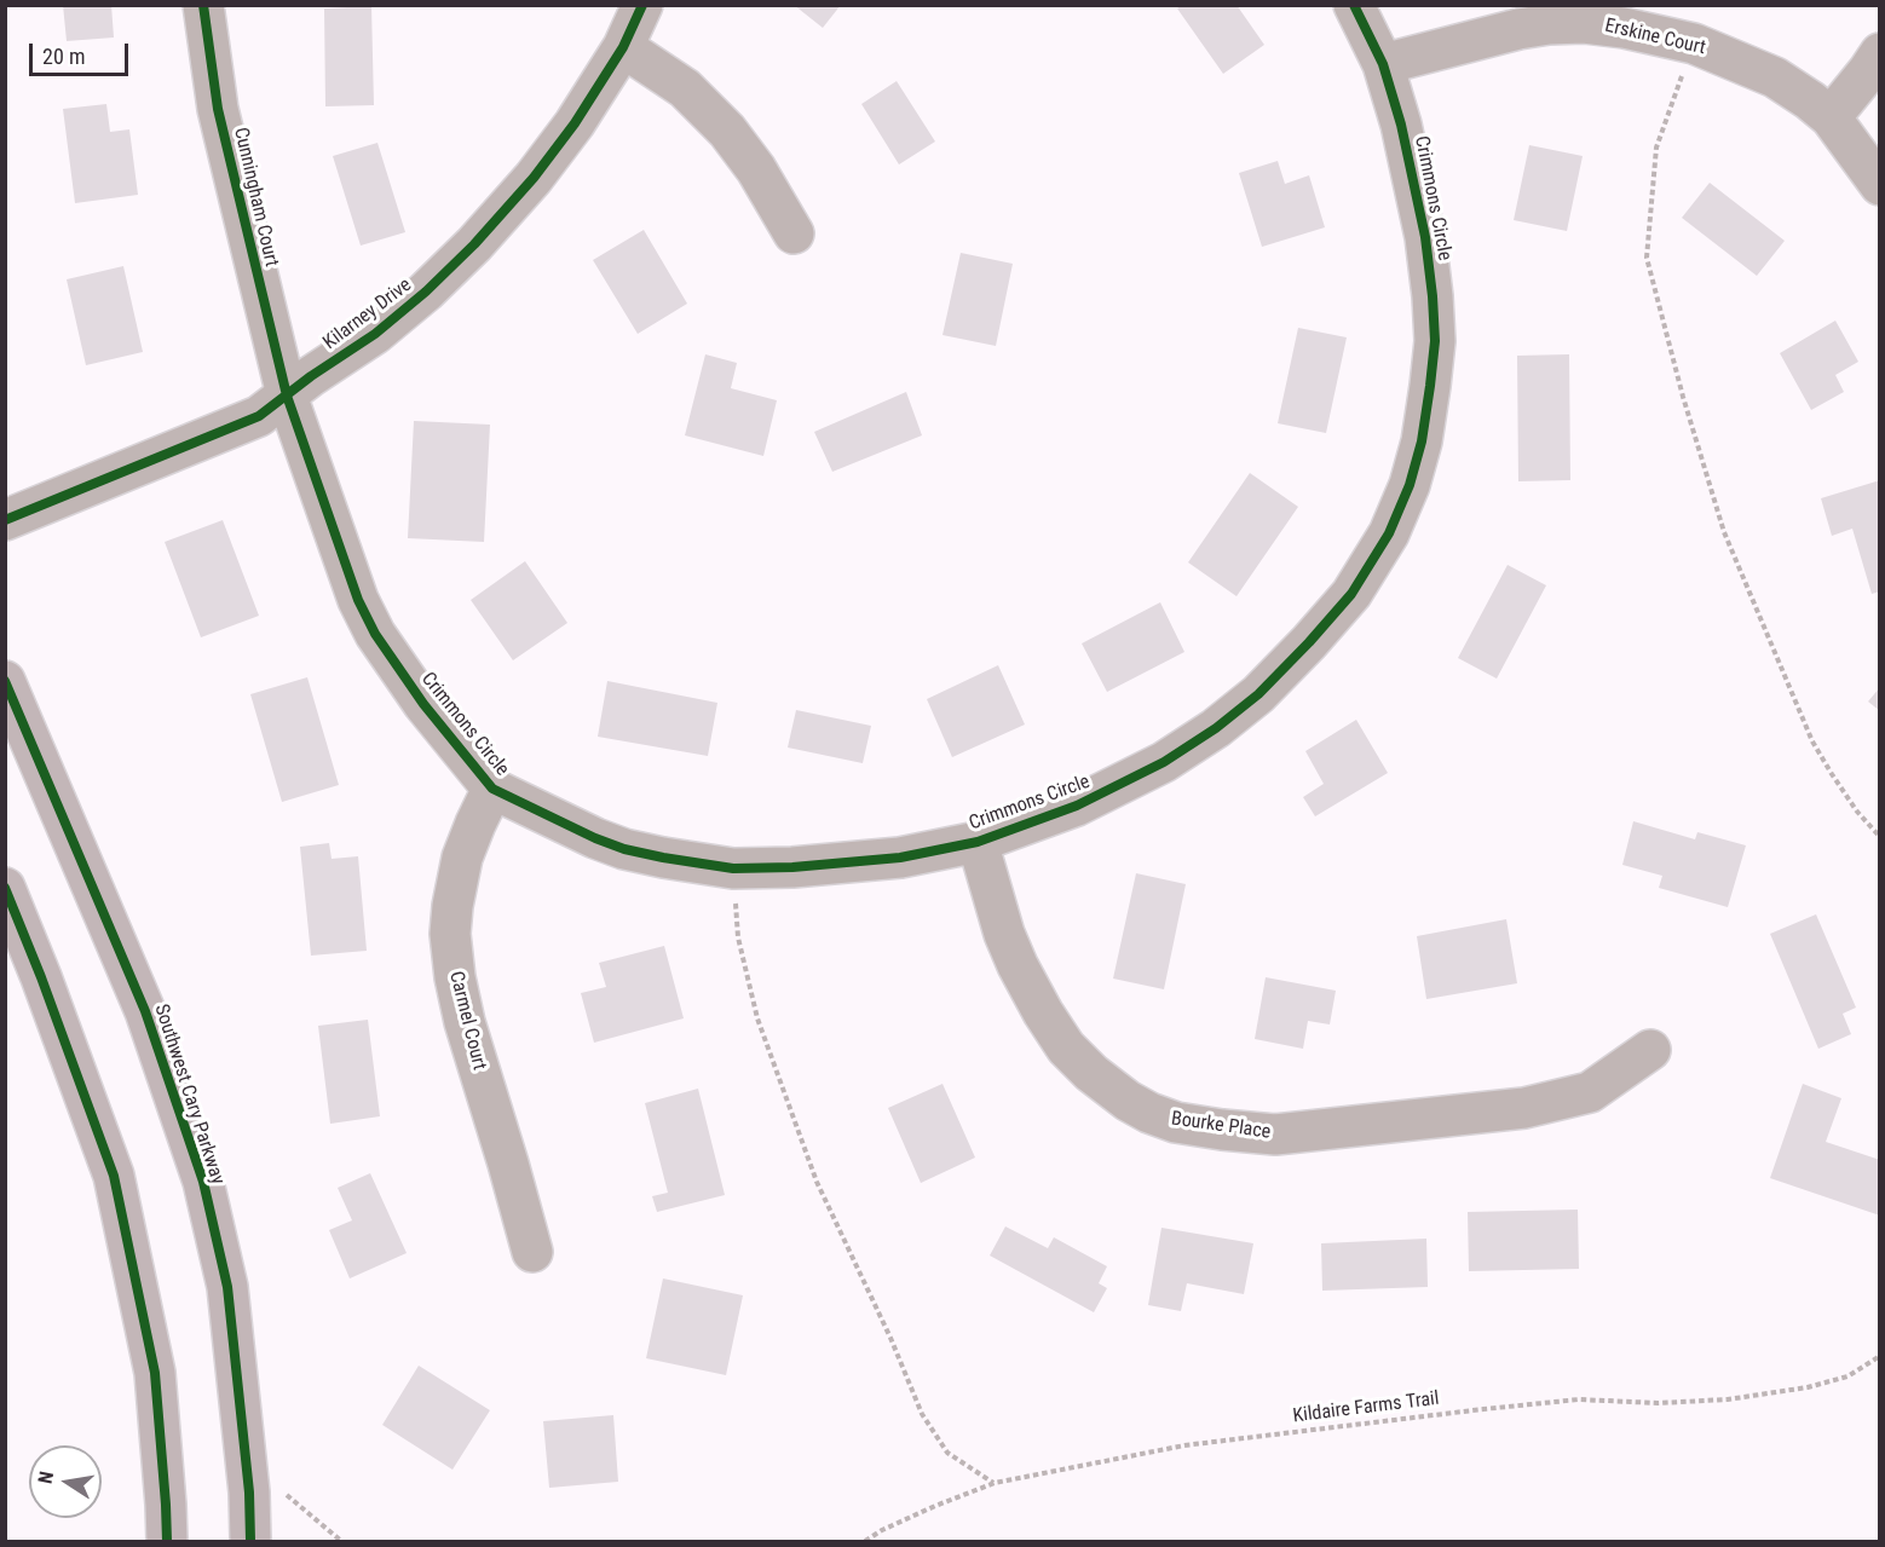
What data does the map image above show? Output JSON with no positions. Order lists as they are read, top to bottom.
{
  "streets": {
    "main road": ["Southwest Cary Parkway"],
    "street": [
      "Erskine Court",
      "Cunningham Court",
      "Crimmons Circle",
      "Kilarney Drive",
      "Carmel Court",
      "Bourke Place"
    ],
    "path": ["Kildaire Farms Trail"]
  },
  "crossings": [
    ["Erskine Court", "Crimmons Circle"],
    ["Cunningham Court", "Crimmons Circle"],
    ["Cunningham Court", "Kilarney Drive"],
    ["Crimmons Circle", "Kilarney Drive"],
    ["Crimmons Circle", "Carmel Court"],
    ["Crimmons Circle", "Bourke Place"]
  ],
  "scale_bar": "20 m",
  "north": "left"
}
